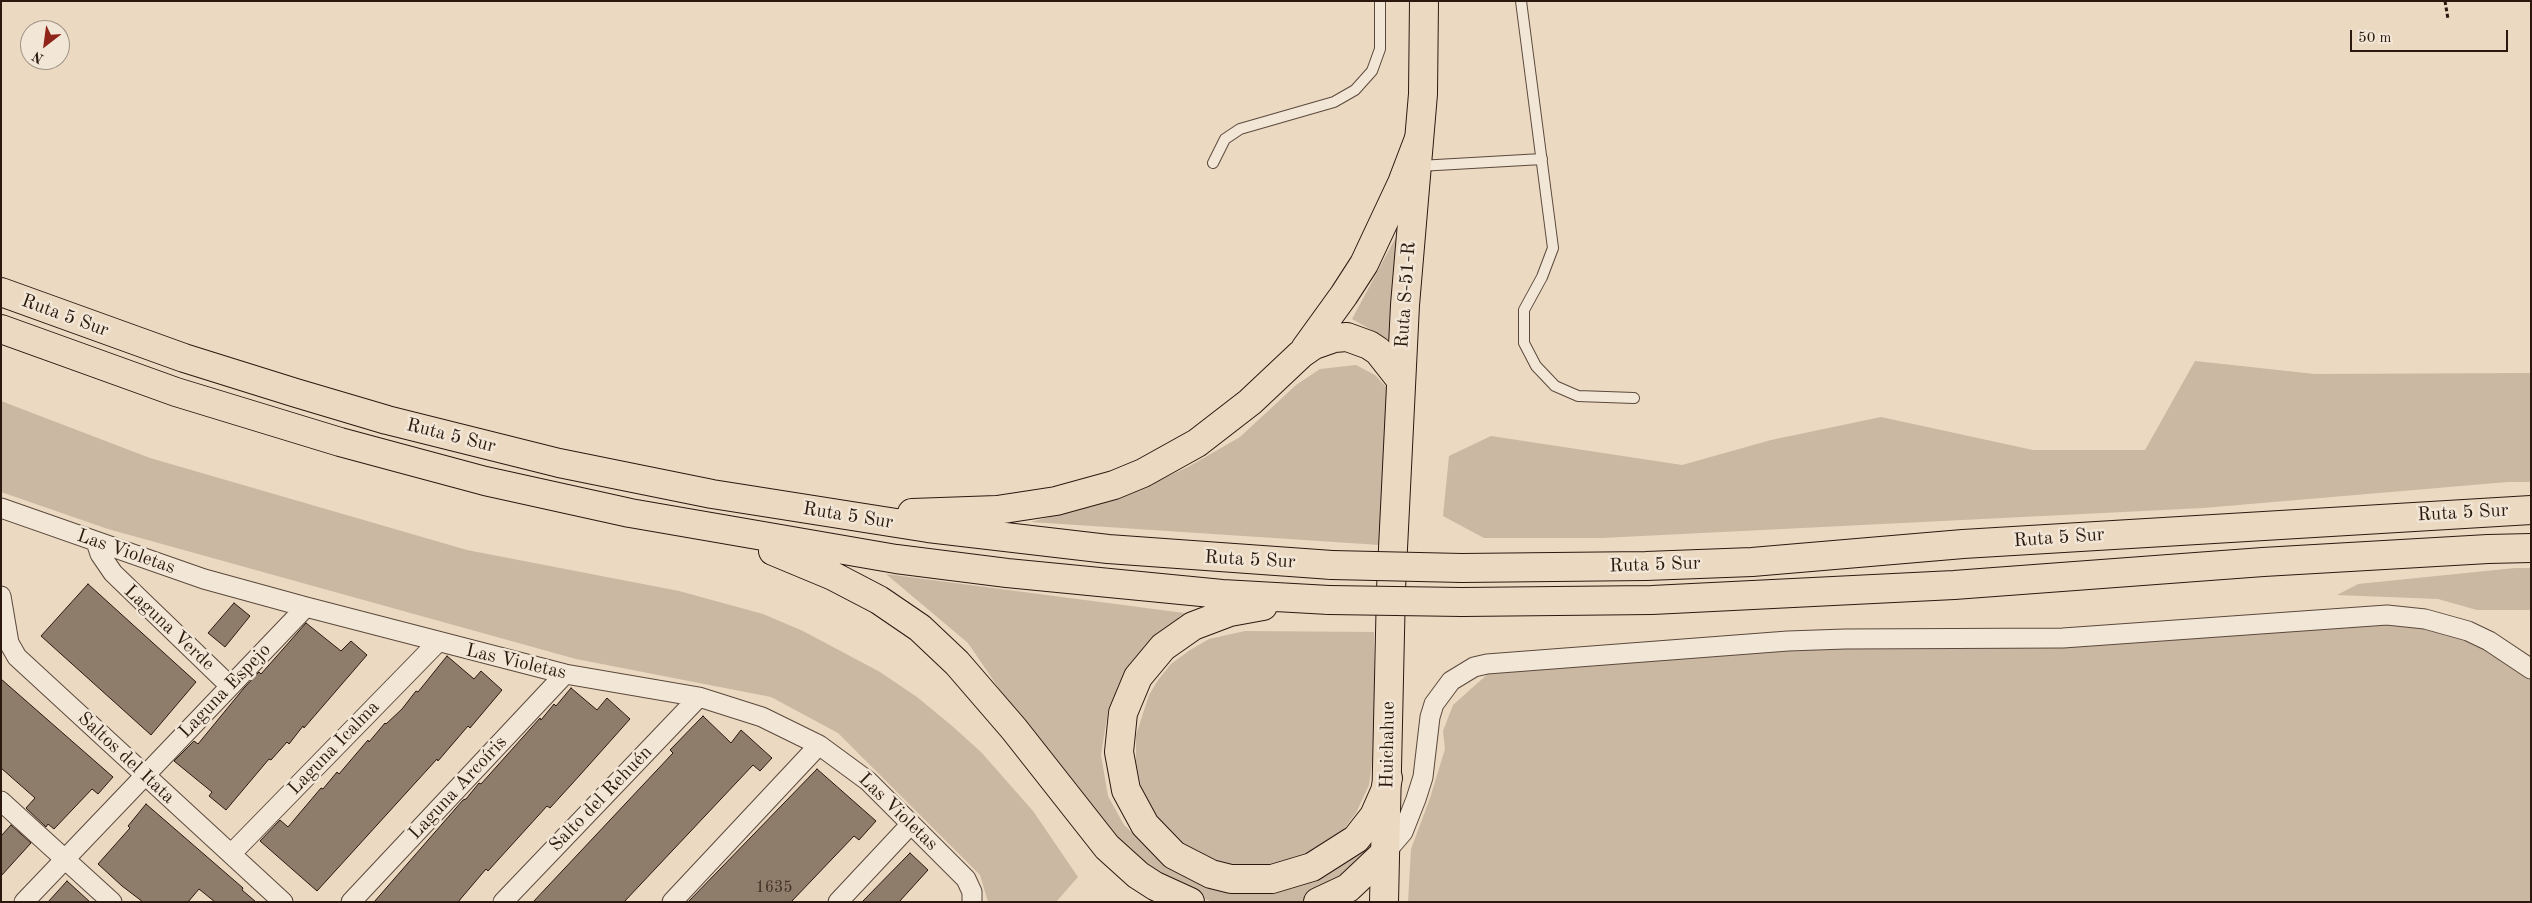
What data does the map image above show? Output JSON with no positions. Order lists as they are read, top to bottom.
{
  "streets": {
    "main road": ["Ruta S-51-R", "Ruta 5 Sur", "Huichahue"],
    "street": [
      "Las Violetas",
      "Laguna Verde",
      "Laguna Espejo",
      "Laguna Icalma",
      "Saltos del Itata",
      "Laguna Arcoíris",
      "Salto del Rehuén"
    ]
  },
  "crossings": [
    ["Ruta S-51-R", "Huichahue"],
    ["Las Violetas", "Laguna Verde"],
    ["Las Violetas", "Laguna Espejo"],
    ["Las Violetas", "Laguna Icalma"],
    ["Las Violetas", "Laguna Arcoíris"],
    ["Las Violetas", "Salto del Rehuén"],
    ["Laguna Verde", "Laguna Espejo"],
    ["Laguna Espejo", "Saltos del Itata"],
    ["Laguna Icalma", "Saltos del Itata"]
  ],
  "house_numbers": ["1635"],
  "scale_bar": "50 m",
  "north": "bottom left"
}
